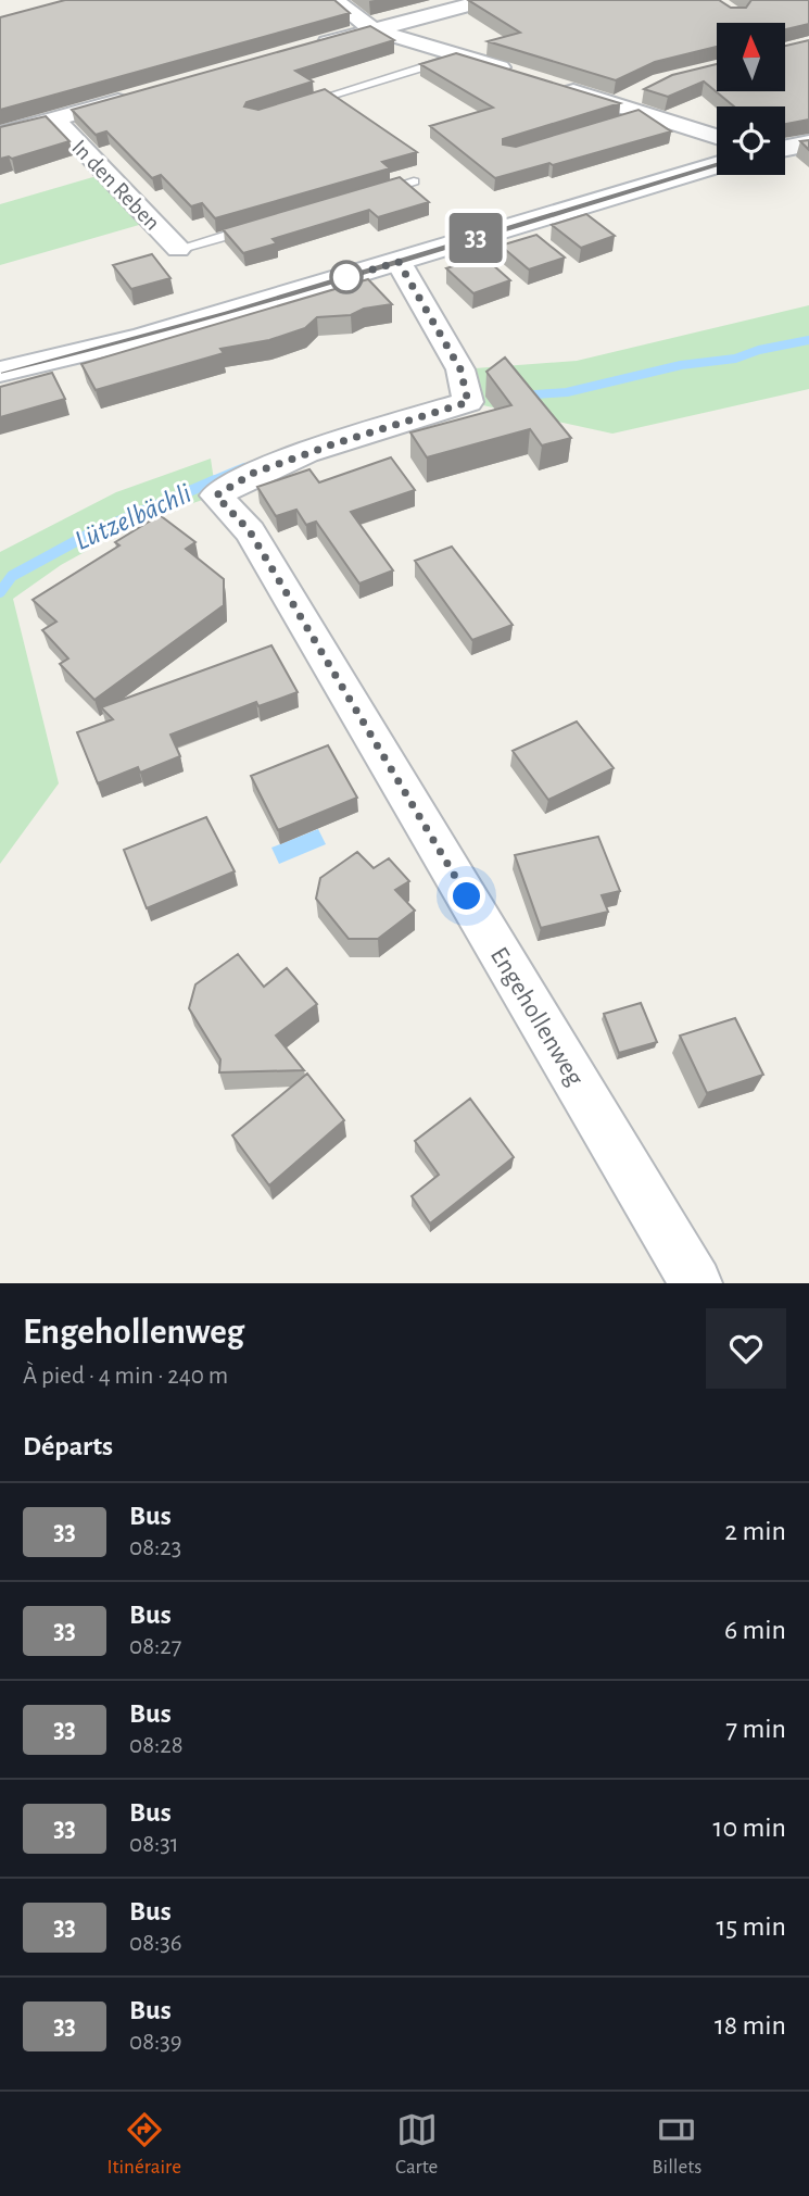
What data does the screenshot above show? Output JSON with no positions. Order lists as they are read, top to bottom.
{
  "streets": {
    "street": ["In den Reben", "Engehollenweg"]
  },
  "water": ["Lützelbächli"],
  "lines": ["bus line 33"],
  "north": "top",
  "page": {
    "on_map": "33",
    "heading": [
      ["Engehollenweg", "À pied · 4 min · 240 m"],
      "Départs"
    ],
    "list": [
      {
        "mark": "33",
        "name": "Bus",
        "note": "08:23",
        "value": "2 min"
      },
      {
        "mark": "33",
        "name": "Bus",
        "note": "08:27",
        "value": "6 min"
      },
      {
        "mark": "33",
        "name": "Bus",
        "note": "08:28",
        "value": "7 min"
      },
      {
        "mark": "33",
        "name": "Bus",
        "note": "08:31",
        "value": "10 min"
      },
      {
        "mark": "33",
        "name": "Bus",
        "note": "08:36",
        "value": "15 min"
      },
      {
        "mark": "33",
        "name": "Bus",
        "note": "08:39",
        "value": "18 min"
      }
    ],
    "tabs": ["Itinéraire", "Carte", "Billets"]
  }
}
